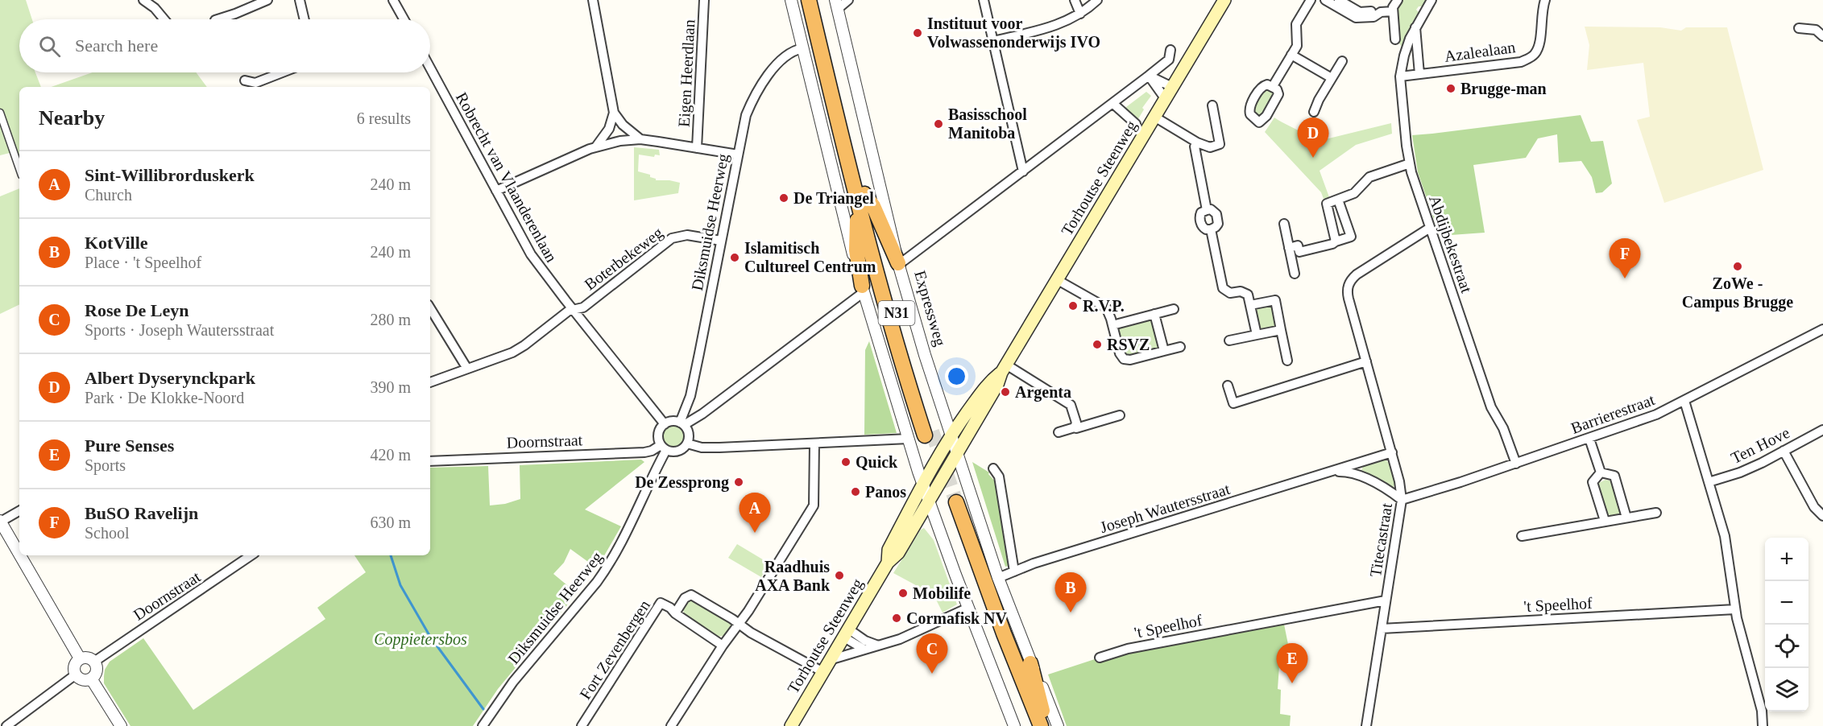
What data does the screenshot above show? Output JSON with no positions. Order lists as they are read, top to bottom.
{
  "streets": {
    "highway": ["N31"],
    "main road": ["Torhoutse Steenweg"],
    "street": [
      "Azalealaan",
      "Eigen Heerdlaan",
      "Robrecht van Vlaanderenlaan",
      "Diksmuidse Heerweg",
      "Abdijbekestraat",
      "Boterbekeweg",
      "Expressweg",
      "Barrierestraat",
      "Doornstraat",
      "Ten Hove",
      "Joseph Wautersstraat",
      "Titecastraat",
      "'t Speelhof",
      "Fort Zevenbergen"
    ]
  },
  "crossings": [
    ["Azalealaan", "Abdijbekestraat"],
    ["Robrecht van Vlaanderenlaan", "Diksmuidse Heerweg"],
    ["Robrecht van Vlaanderenlaan", "Boterbekeweg"],
    ["Robrecht van Vlaanderenlaan", "Doornstraat"],
    ["Torhoutse Steenweg", "Expressweg"],
    ["Torhoutse Steenweg", "Fort Zevenbergen"],
    ["Diksmuidse Heerweg", "Boterbekeweg"],
    ["Diksmuidse Heerweg", "Doornstraat"],
    ["Abdijbekestraat", "Barrierestraat"],
    ["Abdijbekestraat", "Titecastraat"],
    ["Expressweg", "Joseph Wautersstraat"],
    ["Barrierestraat", "Joseph Wautersstraat"],
    ["Barrierestraat", "Titecastraat"],
    ["Joseph Wautersstraat", "Titecastraat"],
    ["Titecastraat", "'t Speelhof"]
  ],
  "parks": ["Coppietersbos"],
  "places": [
    "Instituut voor Volwassenonderwijs IVO",
    "Brugge-man",
    "Basisschool Manitoba",
    "De Triangel",
    "Islamitisch Cultureel Centrum",
    "ZoWe - Campus Brugge",
    "R.V.P.",
    "RSVZ",
    "Argenta",
    "Quick",
    "De Zessprong",
    "Panos",
    "Raadhuis AXA Bank",
    "Mobilife",
    "Cormafisk NV"
  ],
  "page": {
    "search": "Search here",
    "heading": ["Nearby", "6 results"],
    "pins": [
      "D",
      "F",
      "A",
      "B",
      "C",
      "E"
    ],
    "list": [
      {
        "mark": "A",
        "name": "Sint-Willibrorduskerk",
        "note": "Church",
        "value": "240 m"
      },
      {
        "mark": "B",
        "name": "KotVille",
        "note": "Place · 't Speelhof",
        "value": "240 m"
      },
      {
        "mark": "C",
        "name": "Rose De Leyn",
        "note": "Sports · Joseph Wautersstraat",
        "value": "280 m"
      },
      {
        "mark": "D",
        "name": "Albert Dyserynckpark",
        "note": "Park · De Klokke-Noord",
        "value": "390 m"
      },
      {
        "mark": "E",
        "name": "Pure Senses",
        "note": "Sports",
        "value": "420 m"
      },
      {
        "mark": "F",
        "name": "BuSO Ravelijn",
        "note": "School",
        "value": "630 m"
      }
    ],
    "map_buttons": ["+", "−"]
  }
}
